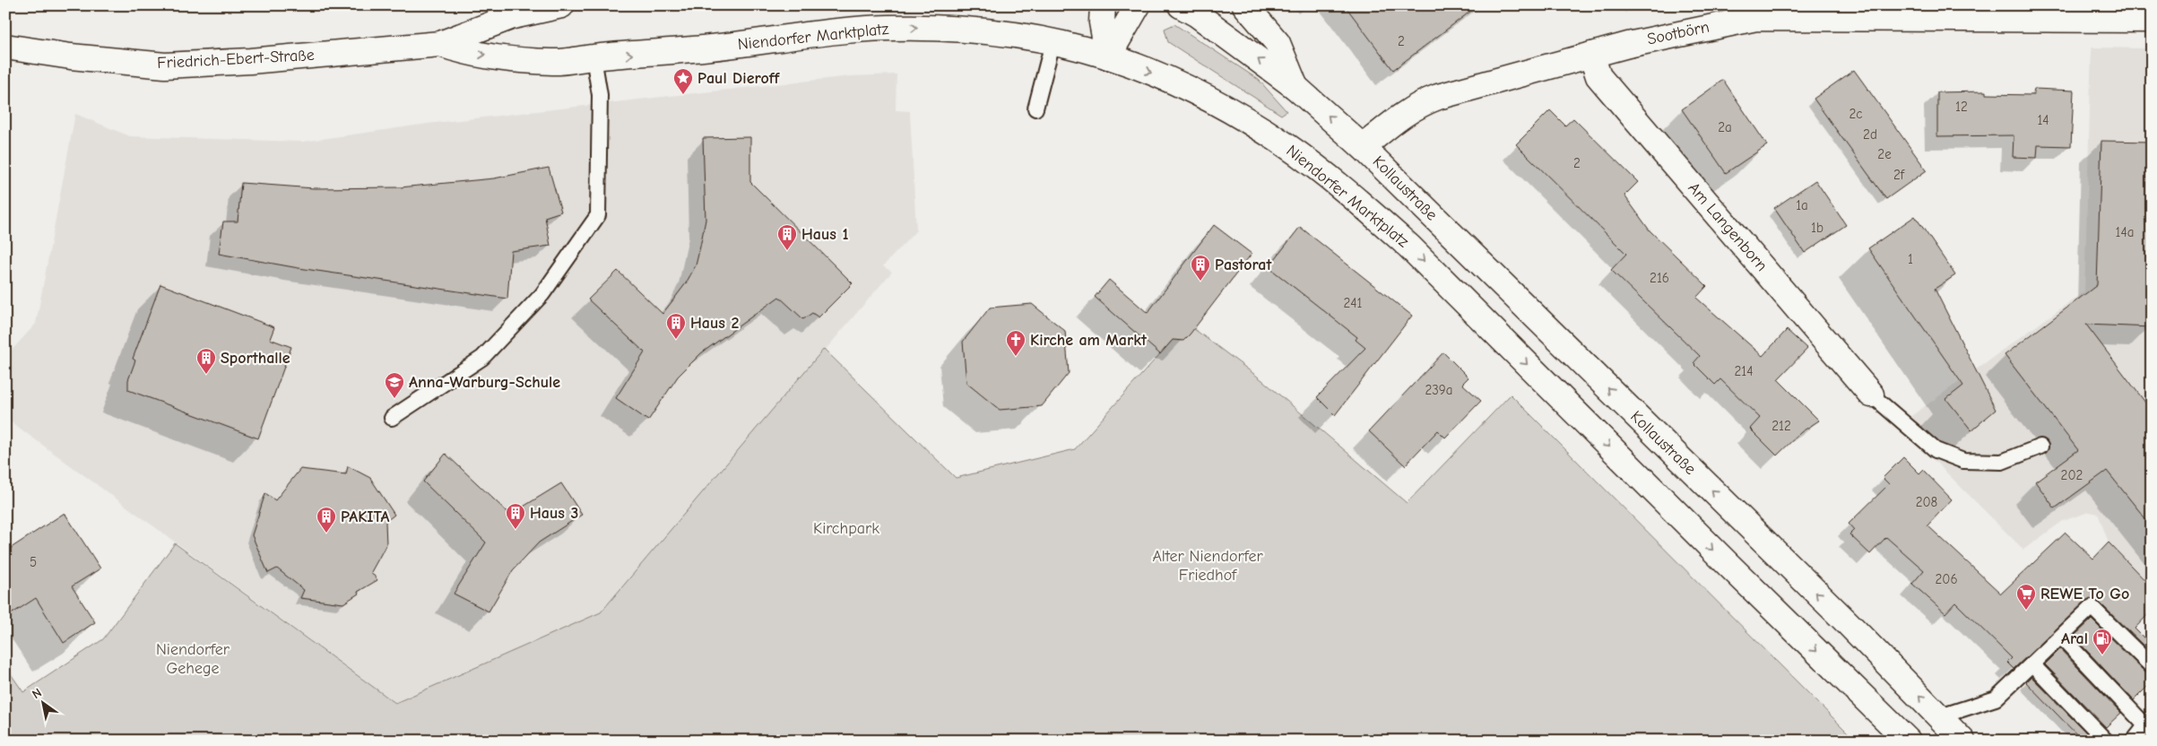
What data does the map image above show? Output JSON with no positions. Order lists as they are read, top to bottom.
{
  "streets": {
    "main road": [
      "Sootbörn",
      "Niendorfer Marktplatz",
      "Friedrich-Ebert-Straße",
      "Kollaustraße",
      "Am Langenborn"
    ]
  },
  "crossings": [
    ["Sootbörn", "Kollaustraße"],
    ["Sootbörn", "Am Langenborn"],
    ["Niendorfer Marktplatz", "Friedrich-Ebert-Straße"]
  ],
  "one_way": ["Niendorfer Marktplatz", "Kollaustraße"],
  "parks": ["Kirchpark", "Alter Niendorfer Friedhof", "Niendorfer Gehege"],
  "places": {
    "place": ["Paul Dieroff"],
    "building": [
      "Haus 1",
      "Pastorat",
      "Haus 2",
      "Sporthalle",
      "Haus 3",
      "PAKITA"
    ],
    "church": ["Kirche am Markt"],
    "school or university": ["Anna-Warburg-Schule"],
    "supermarket": ["REWE To Go"],
    "fuel station": ["Aral"]
  },
  "house_numbers": [
    "2",
    "12",
    "2c",
    "14",
    "2a",
    "2d",
    "2e",
    "2",
    "2f",
    "1a",
    "1b",
    "14a",
    "1",
    "216",
    "241",
    "214",
    "239a",
    "212",
    "202",
    "208",
    "5",
    "206"
  ],
  "north": "top left"
}
